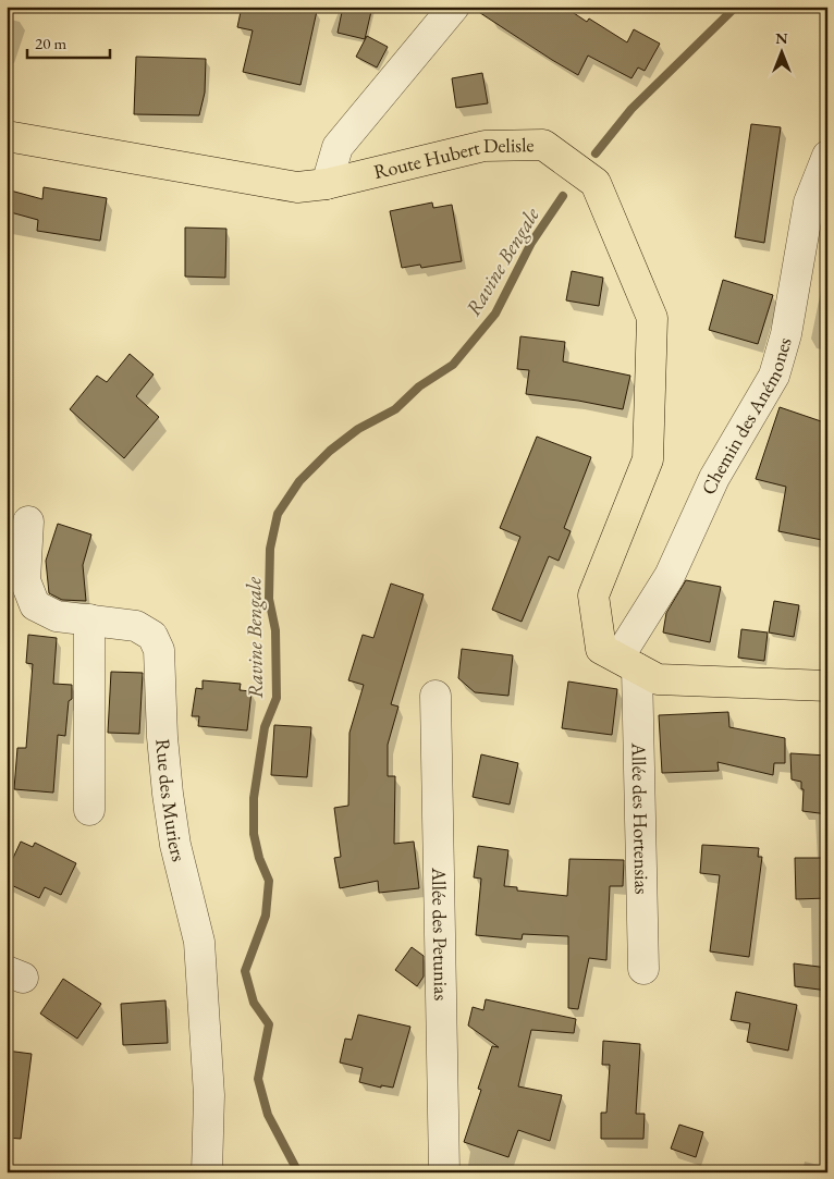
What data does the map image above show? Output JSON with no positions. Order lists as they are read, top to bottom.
{
  "streets": {
    "main road": ["Route Hubert Delisle"],
    "street": [
      "Chemin des Anémones",
      "Rue des Muriers",
      "Allée des Hortensias",
      "Allée des Petunias"
    ]
  },
  "crossings": [
    ["Route Hubert Delisle", "Chemin des Anémones"],
    ["Route Hubert Delisle", "Allée des Hortensias"],
    ["Chemin des Anémones", "Allée des Hortensias"]
  ],
  "water": ["Ravine Bengale"],
  "scale_bar": "20 m",
  "north": "top"
}
